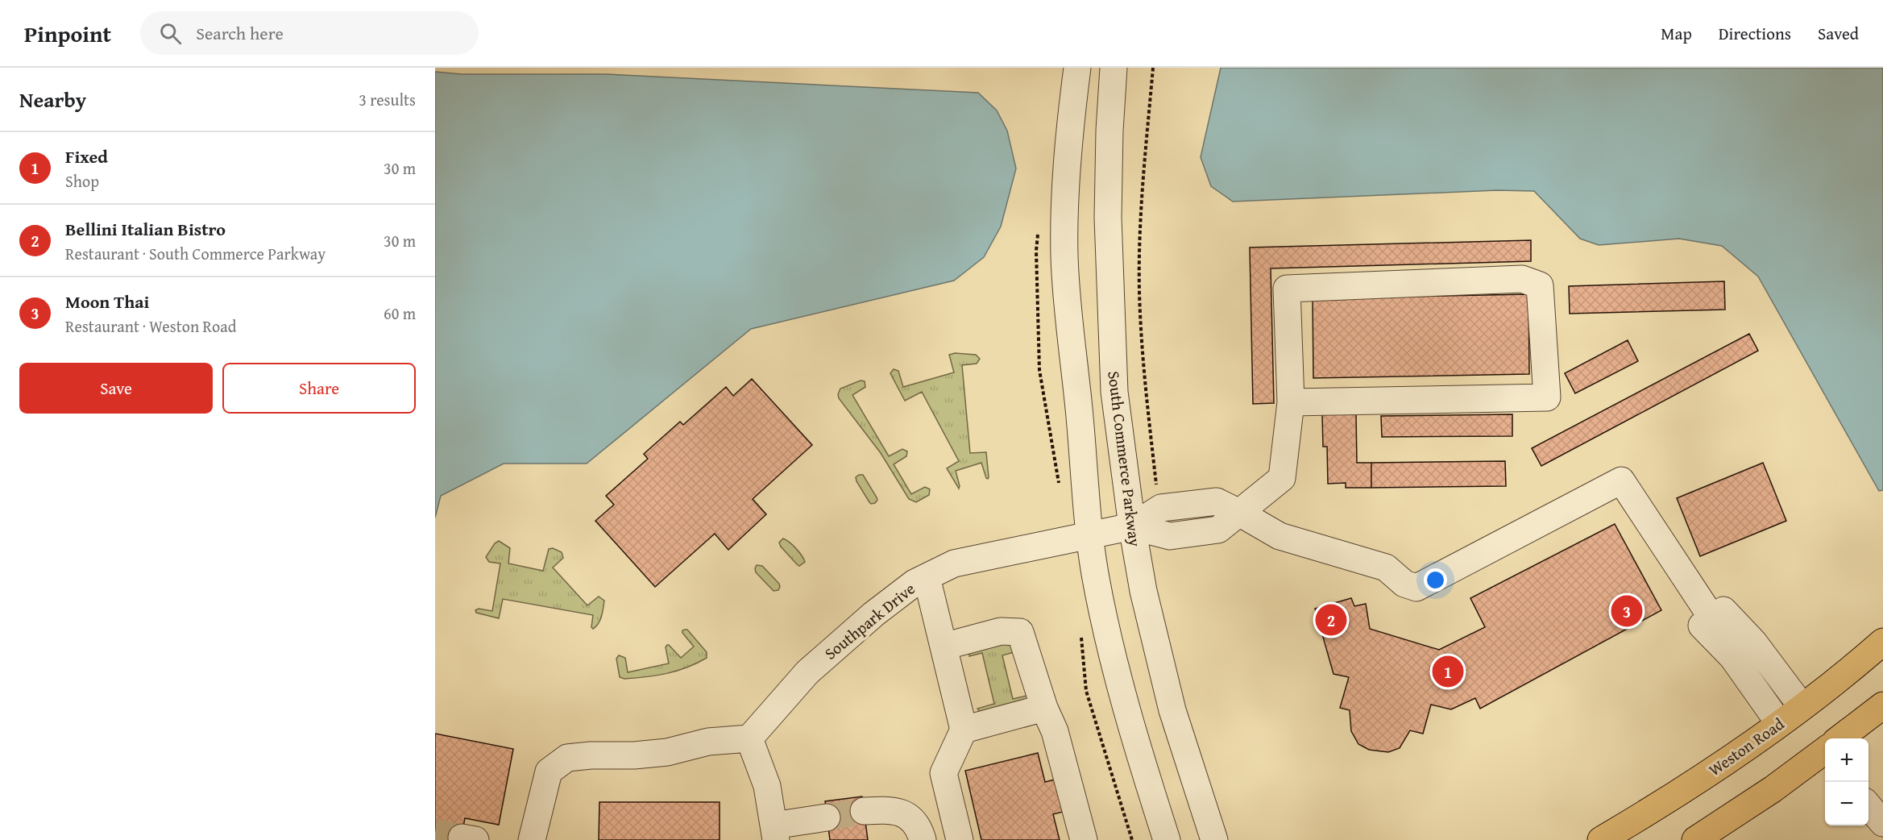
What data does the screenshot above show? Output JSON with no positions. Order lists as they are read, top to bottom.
{
  "streets": {
    "main road": ["Weston Road"],
    "street": ["South Commerce Parkway", "Southpark Drive"]
  },
  "crossings": [
    ["South Commerce Parkway", "Southpark Drive"]
  ],
  "page": {
    "header": "Pinpoint",
    "search": "Search here",
    "nav": ["Map", "Directions", "Saved"],
    "heading": ["Nearby", "3 results"],
    "list": [
      {
        "mark": "1",
        "name": "Fixed",
        "note": "Shop",
        "value": "30 m"
      },
      {
        "mark": "2",
        "name": "Bellini Italian Bistro",
        "note": "Restaurant · South Commerce Parkway",
        "value": "30 m"
      },
      {
        "mark": "3",
        "name": "Moon Thai",
        "note": "Restaurant · Weston Road",
        "value": "60 m"
      }
    ],
    "buttons": ["Save", "Share"],
    "pins": ["3", "2", "1"],
    "map_buttons": ["+", "−"]
  }
}
